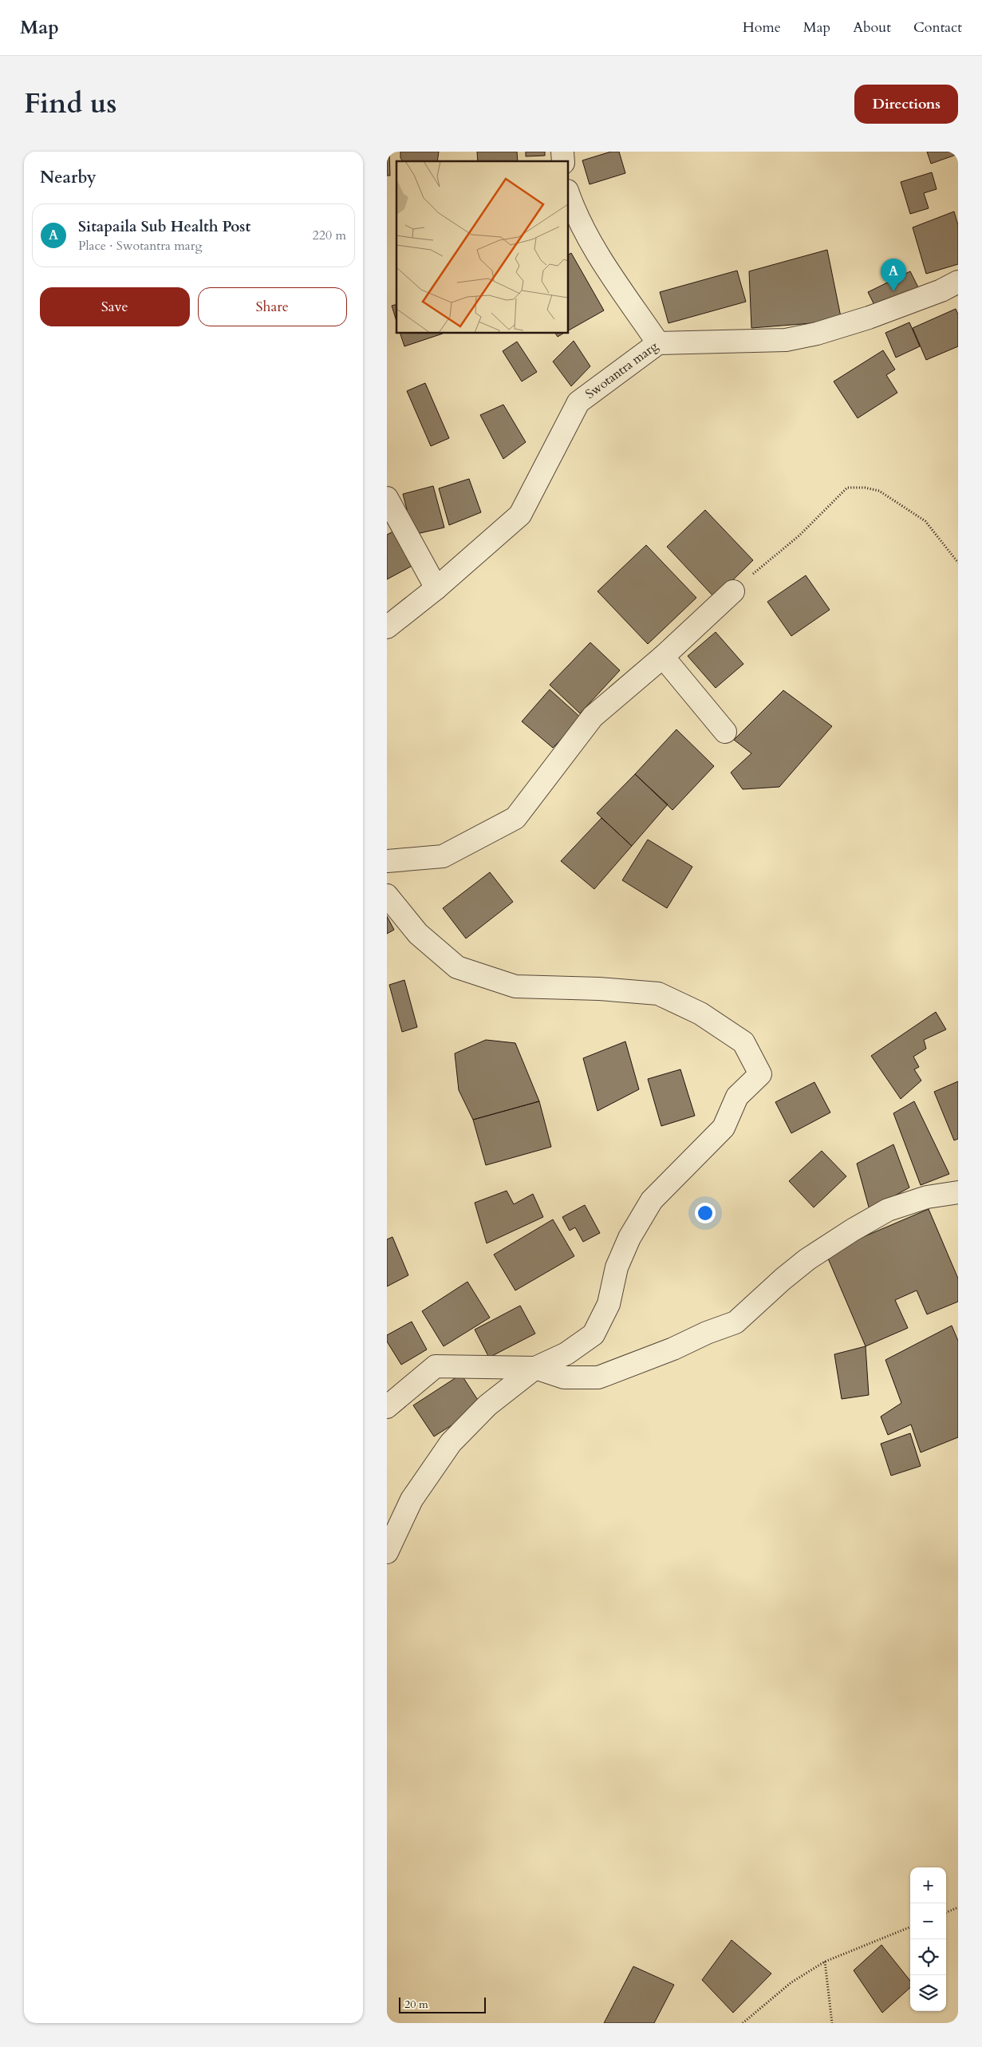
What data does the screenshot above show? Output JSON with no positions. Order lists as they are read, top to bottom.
{
  "streets": {
    "street": ["Swotantra marg"]
  },
  "scale_bar": "20 m",
  "page": {
    "header": "Map",
    "nav": [
      "Home",
      "Map",
      "About",
      "Contact"
    ],
    "title": "Find us",
    "buttons": [
      "Directions",
      ["Save", "Share"]
    ],
    "heading": "Nearby",
    "list": [
      {
        "mark": "A",
        "name": "Sitapaila Sub Health Post",
        "note": "Place · Swotantra marg",
        "value": "220 m"
      }
    ],
    "pins": "A",
    "map_buttons": ["+", "−"],
    "scale": "20 m"
  }
}
